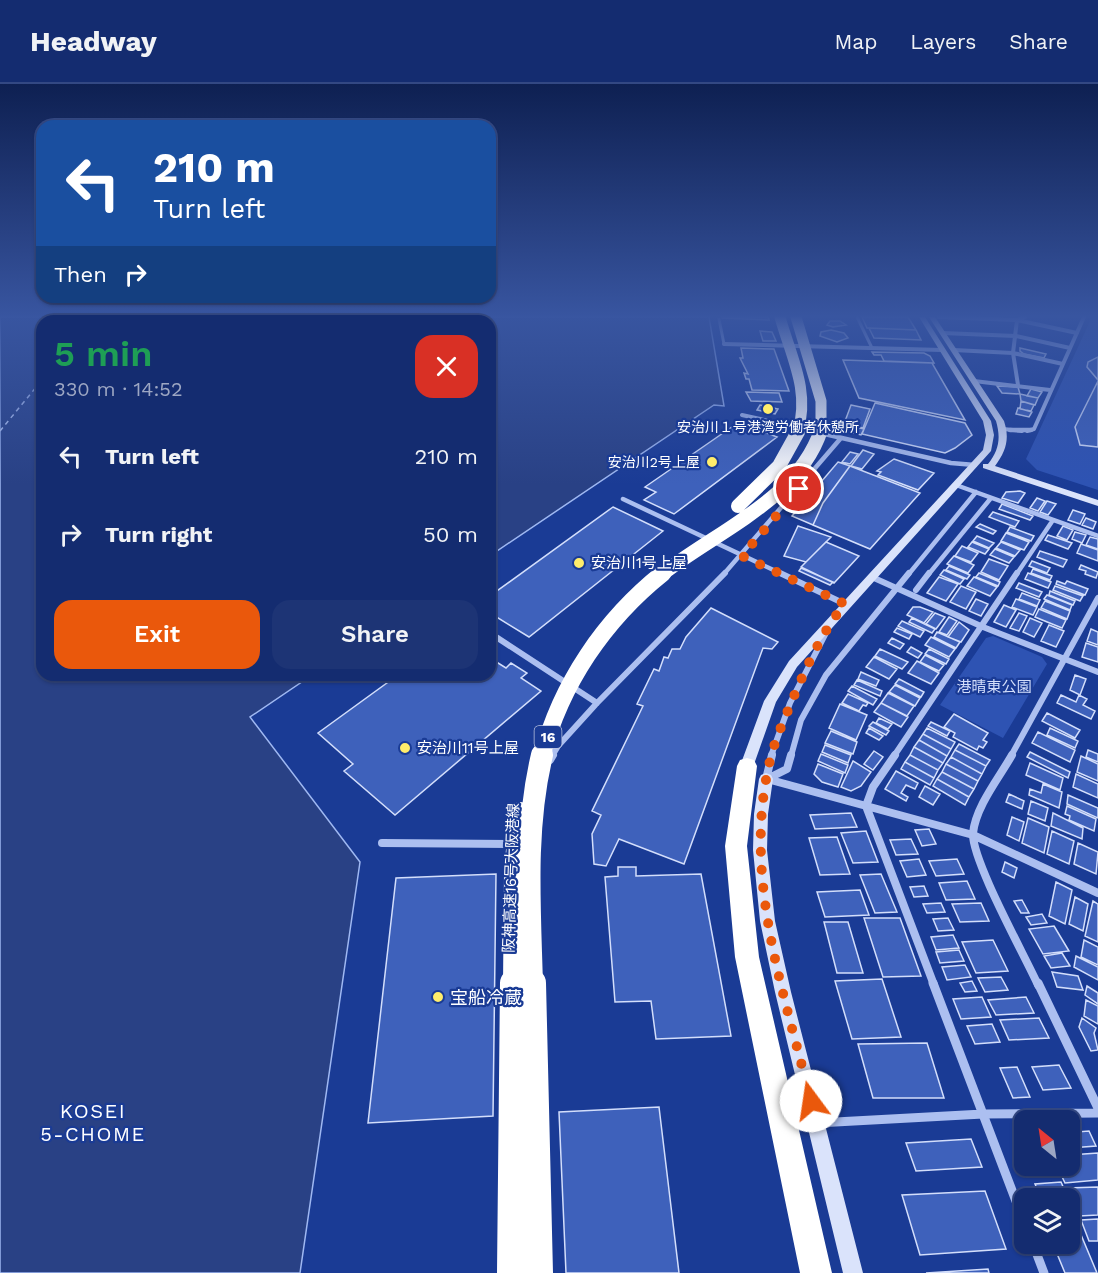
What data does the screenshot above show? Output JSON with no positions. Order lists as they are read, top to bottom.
{
  "streets": {
    "highway": ["16", "阪神高速16号大阪港線"]
  },
  "districts": ["KOSEI 5-CHOME"],
  "parks": ["港晴東公園"],
  "places": [
    "安治川１号港湾労働者休憩所",
    "安治川2号上屋",
    "安治川1号上屋",
    "安治川11号上屋",
    "宝船冷蔵"
  ],
  "north": "top left",
  "page": {
    "header": "Headway",
    "nav": ["Map", "Layers", "Share"],
    "turn": ["210 m", "Turn left"],
    "then": "Then",
    "heading": ["5 min", "330 m · 14:52"],
    "list": [
      {
        "name": "Turn left",
        "value": "210 m"
      },
      {
        "name": "Turn right",
        "value": "50 m"
      }
    ],
    "buttons": ["Exit", "Share"]
  }
}
